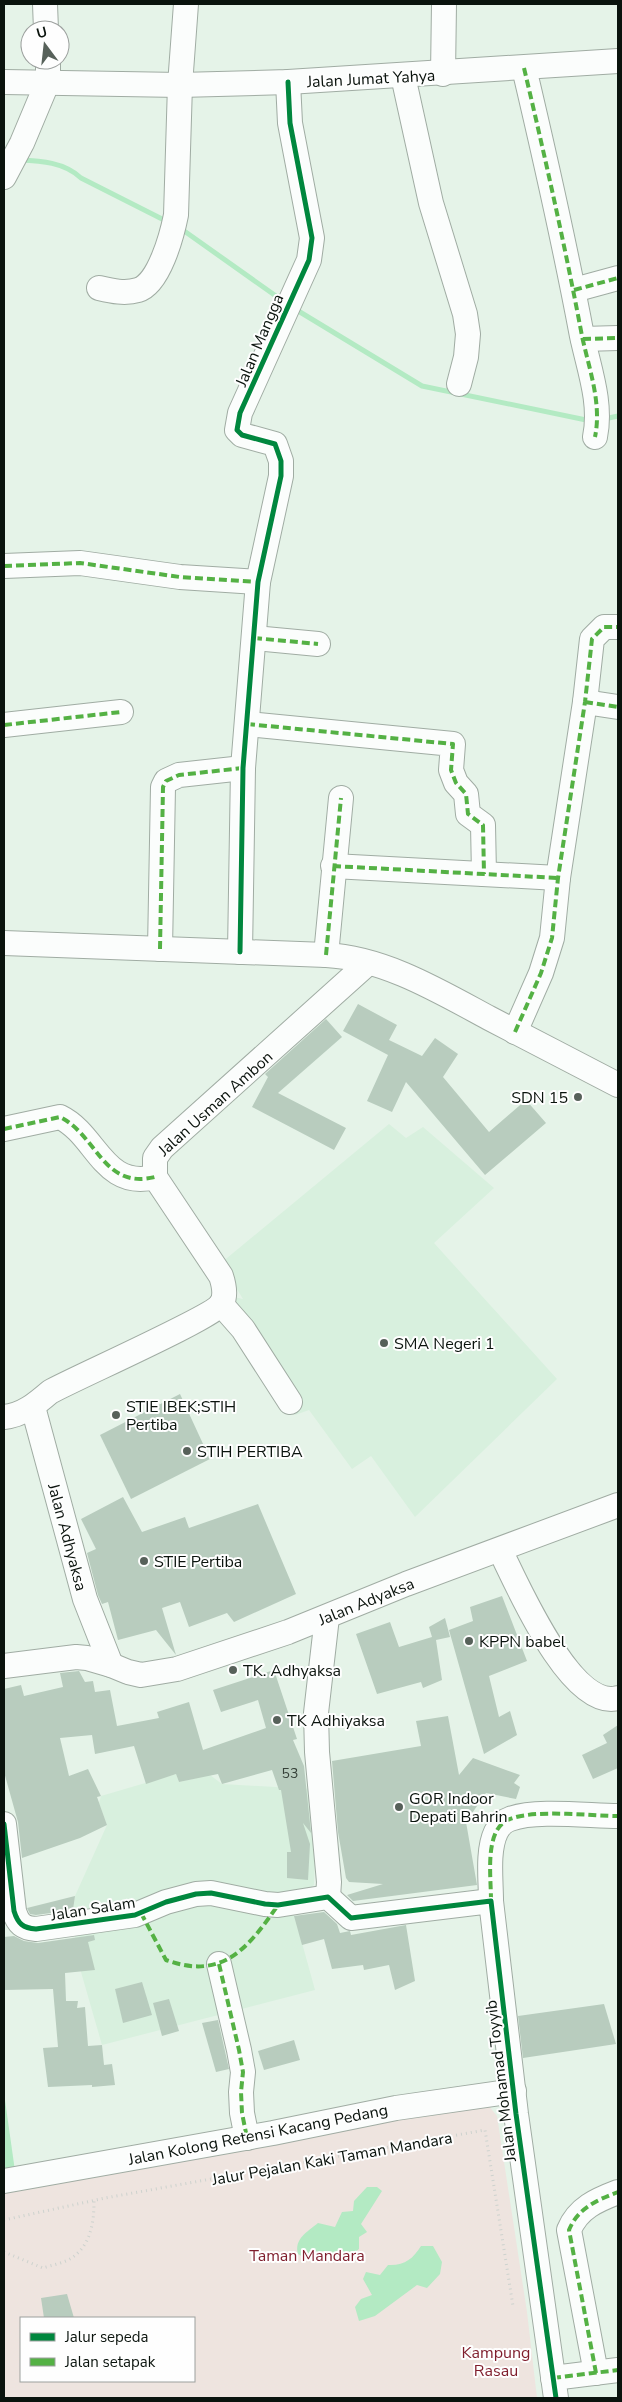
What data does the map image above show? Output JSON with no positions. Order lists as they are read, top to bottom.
{
  "streets": {
    "street": [
      "Jalan Jumat Yahya",
      "Jalan Mangga",
      "Jalan Usman Ambon",
      "Jalan Adhyaksa",
      "Jalan Adyaksa",
      "Jalan Salam",
      "Jalan Mohamad Toyyib",
      "Jalan Kolong Retensi Kacang Pedang"
    ],
    "path": ["Jalur Pejalan Kaki Taman Mandara"]
  },
  "crossings": [
    ["Jalan Jumat Yahya", "Jalan Mangga"],
    ["Jalan Adhyaksa", "Jalan Adyaksa"],
    ["Jalan Mohamad Toyyib", "Jalan Kolong Retensi Kacang Pedang"]
  ],
  "parks": ["Taman Mandara", "Kampung Rasau"],
  "places": [
    "SDN 15",
    "SMA Negeri 1",
    "STIE IBEK;STIH Pertiba",
    "STIH PERTIBA",
    "STIE Pertiba",
    "KPPN babel",
    "TK. Adhyaksa",
    "TK Adhiyaksa",
    "GOR Indoor Depati Bahrin"
  ],
  "house_numbers": ["53"],
  "legend": ["Jalur sepeda", "Jalan setapak"],
  "north": "top"
}
